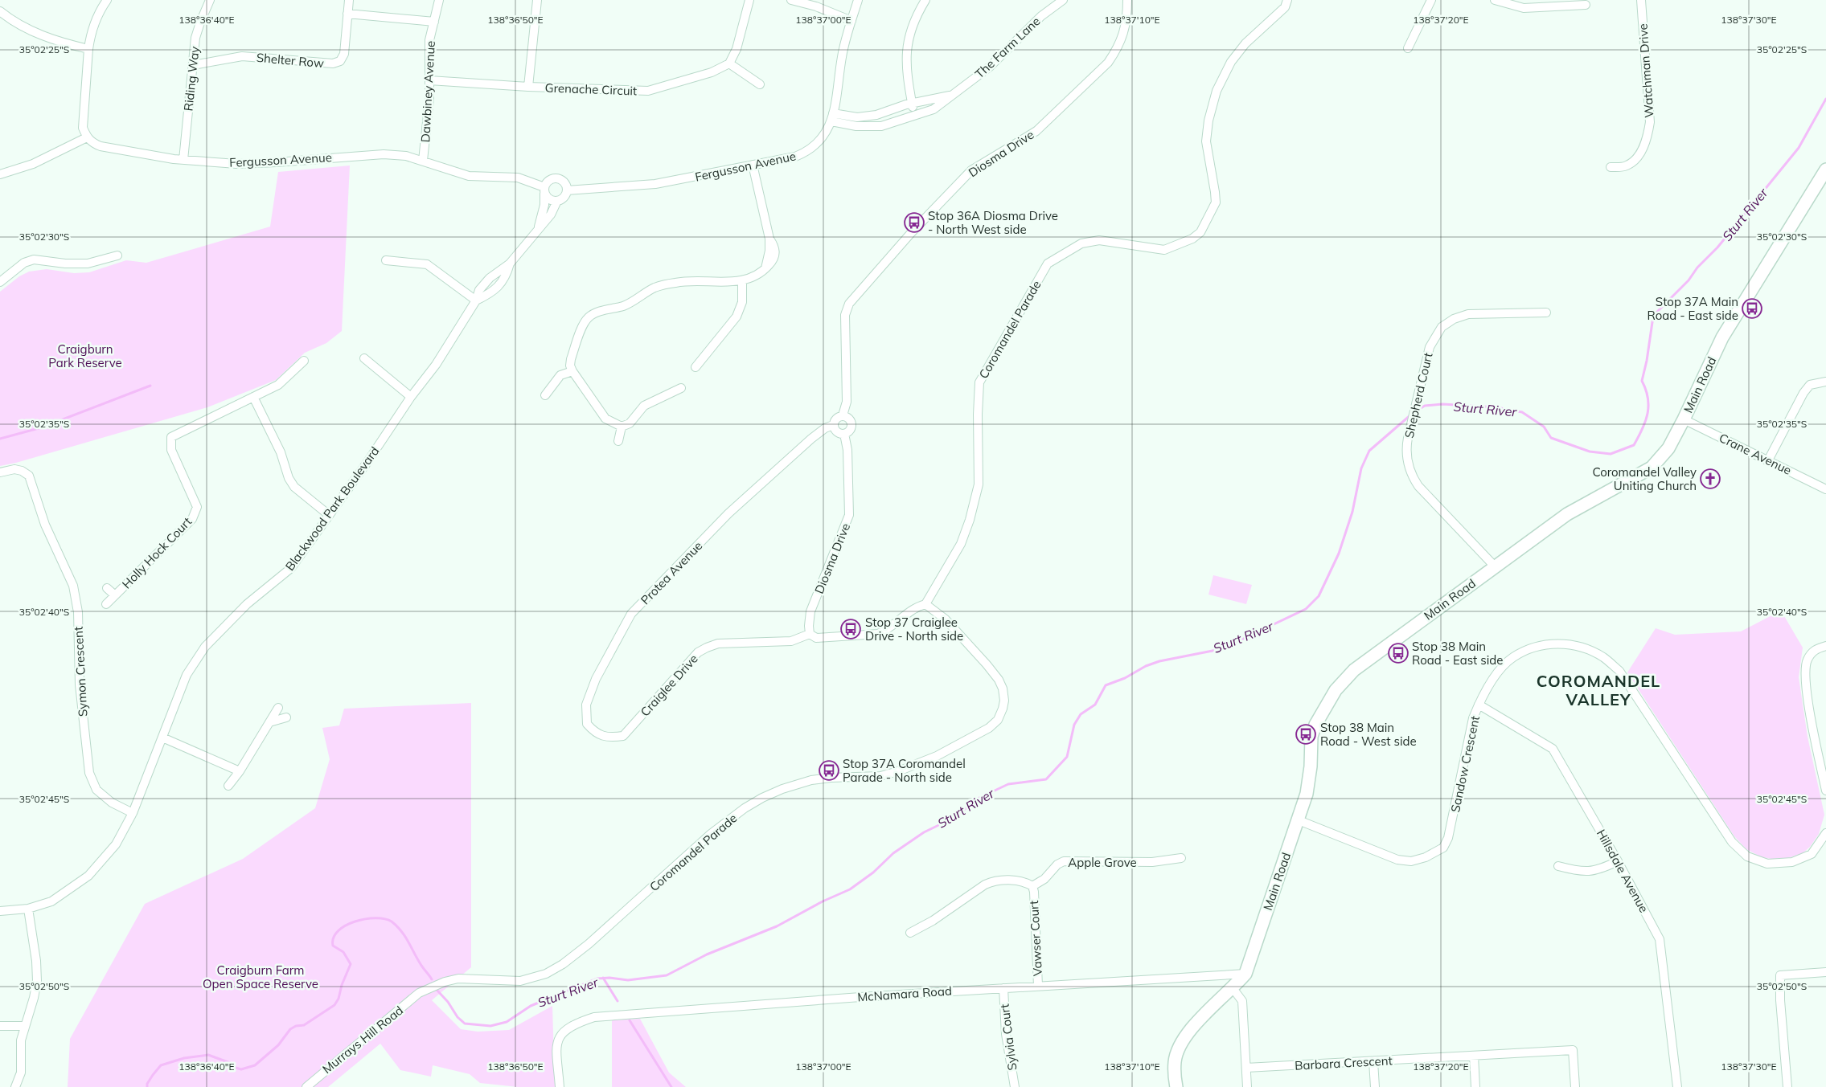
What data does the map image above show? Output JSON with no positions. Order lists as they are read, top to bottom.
{
  "streets": {
    "main road": ["Main Road"],
    "street": [
      "The Farm Lane",
      "Shelter Row",
      "Watchman Drive",
      "Riding Way",
      "Grenache Circuit",
      "Dawbiney Avenue",
      "Diosma Drive",
      "Fergusson Avenue",
      "Coromandel Parade",
      "Shepherd Court",
      "Crane Avenue",
      "Blackwood Park Boulevard",
      "Holly Hock Court",
      "Protea Avenue",
      "Symon Crescent",
      "Craiglee Drive",
      "Sandow Crescent",
      "Apple Grove",
      "Hillsdale Avenue",
      "Vawser Court",
      "McNamara Road",
      "Sylvia Court",
      "Murrays Hill Road",
      "Barbara Crescent"
    ]
  },
  "crossings": [
    ["The Farm Lane", "Fergusson Avenue"],
    ["Shelter Row", "Riding Way"],
    ["Riding Way", "Fergusson Avenue"],
    ["Grenache Circuit", "Dawbiney Avenue"],
    ["Dawbiney Avenue", "Fergusson Avenue"],
    ["Diosma Drive", "Protea Avenue"],
    ["Diosma Drive", "Craiglee Drive"],
    ["Fergusson Avenue", "Blackwood Park Boulevard"],
    ["Coromandel Parade", "Murrays Hill Road"],
    ["Main Road", "Shepherd Court"],
    ["Main Road", "Crane Avenue"],
    ["Main Road", "Sandow Crescent"],
    ["Main Road", "McNamara Road"],
    ["Blackwood Park Boulevard", "Symon Crescent"],
    ["Protea Avenue", "Craiglee Drive"],
    ["Sandow Crescent", "Hillsdale Avenue"],
    ["Apple Grove", "Vawser Court"],
    ["Vawser Court", "McNamara Road"],
    ["McNamara Road", "Sylvia Court"]
  ],
  "districts": ["COROMANDEL VALLEY"],
  "water": ["Sturt River"],
  "parks": ["Craigburn Park Reserve", "Craigburn Farm Open Space Reserve"],
  "places": {
    "bus stop": [
      "Stop 36A Diosma Drive - North West side",
      "Stop 37A Main Road - East side",
      "Stop 37 Craiglee Drive - North side",
      "Stop 38 Main Road - East side",
      "Stop 38 Main Road - West side",
      "Stop 37A Coromandel Parade - North side"
    ],
    "church": ["Coromandel Valley Uniting Church"]
  },
  "coordinates": [
    "138°36'40\"E",
    "138°36'50\"E",
    "138°37'00\"E",
    "138°37'10\"E",
    "138°37'20\"E",
    "138°37'30\"E",
    "35°02'25\"S",
    "35°02'30\"S",
    "35°02'35\"S",
    "35°02'40\"S",
    "35°02'45\"S",
    "35°02'50\"S"
  ]
}
